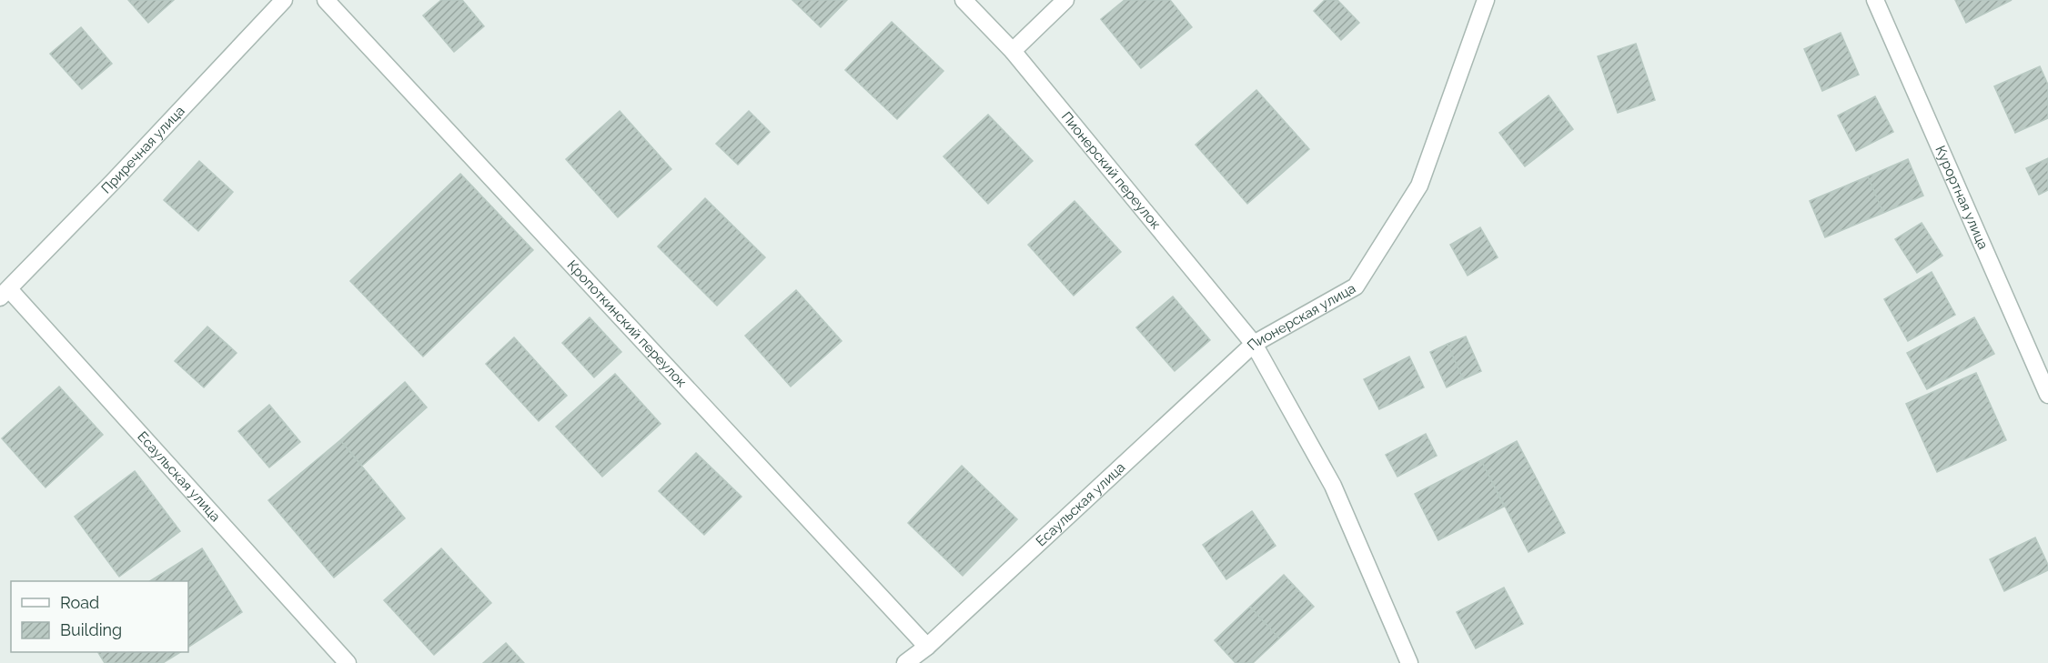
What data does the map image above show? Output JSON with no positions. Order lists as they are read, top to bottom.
{
  "streets": {
    "street": [
      "Приречная улица",
      "Пионерский переулок",
      "Курортная улица",
      "Пионерская улица",
      "Кропоткинский переулок",
      "Есаульская улица"
    ]
  },
  "crossings": [
    ["Приречная улица", "Есаульская улица"],
    ["Пионерский переулок", "Пионерская улица"],
    ["Пионерский переулок", "Есаульская улица"],
    ["Пионерская улица", "Есаульская улица"],
    ["Кропоткинский переулок", "Есаульская улица"]
  ],
  "legend": ["Road", "Building"]
}
